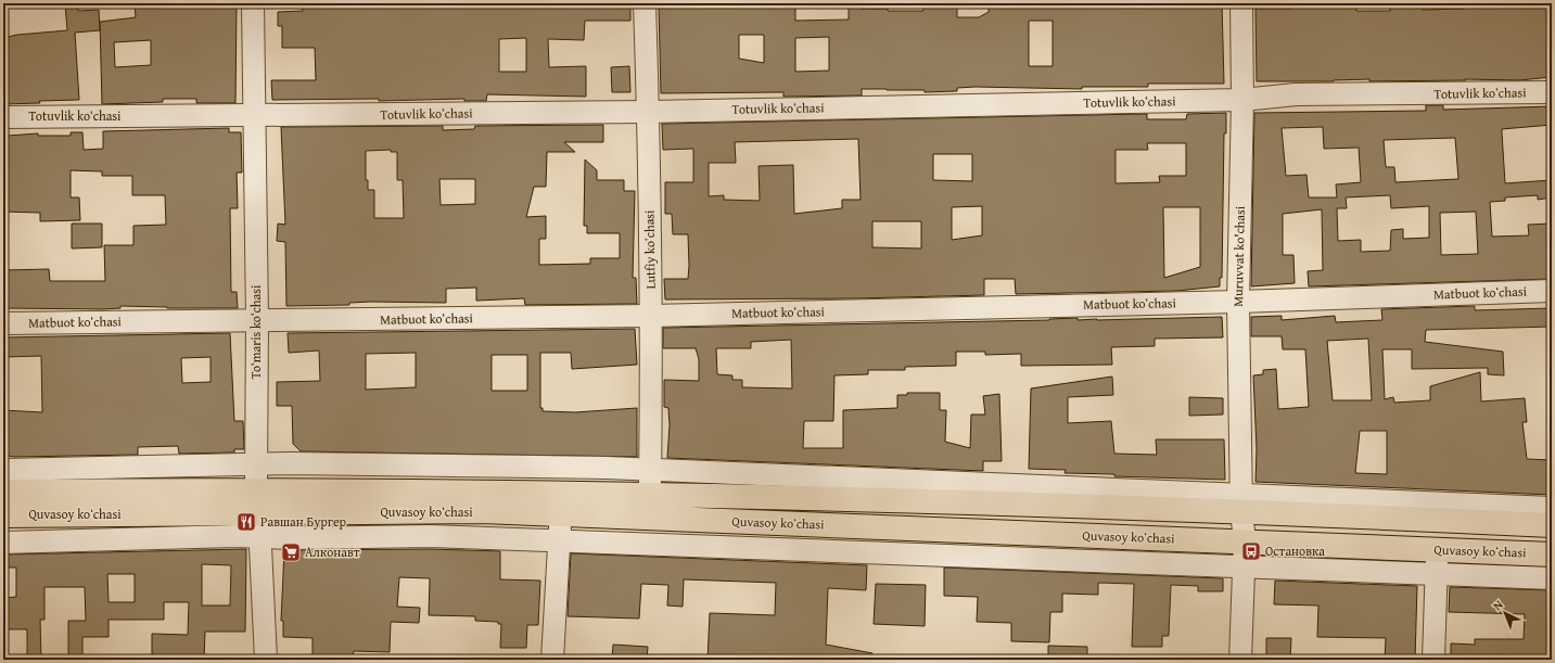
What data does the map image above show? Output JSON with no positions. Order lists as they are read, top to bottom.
{
  "streets": {
    "main road": ["Quvasoy koʻchasi"],
    "street": [
      "Totuvlik koʻchasi",
      "Lutfiy koʻchasi",
      "Muruvvat ko'chasi",
      "Matbuot koʻchasi",
      "Toʻmaris koʻchasi"
    ]
  },
  "crossings": [
    ["Totuvlik koʻchasi", "Lutfiy koʻchasi"],
    ["Totuvlik koʻchasi", "Muruvvat ko'chasi"],
    ["Totuvlik koʻchasi", "Toʻmaris koʻchasi"],
    ["Lutfiy koʻchasi", "Matbuot koʻchasi"],
    ["Lutfiy koʻchasi", "Quvasoy koʻchasi"],
    ["Muruvvat ko'chasi", "Matbuot koʻchasi"],
    ["Muruvvat ko'chasi", "Quvasoy koʻchasi"],
    ["Matbuot koʻchasi", "Toʻmaris koʻchasi"],
    ["Toʻmaris koʻchasi", "Quvasoy koʻchasi"]
  ],
  "places": {
    "restaurant": ["Равшан Бургер"],
    "bus stop": ["Остановка"],
    "supermarket": ["Алконавт"]
  },
  "north": "top left"
}
